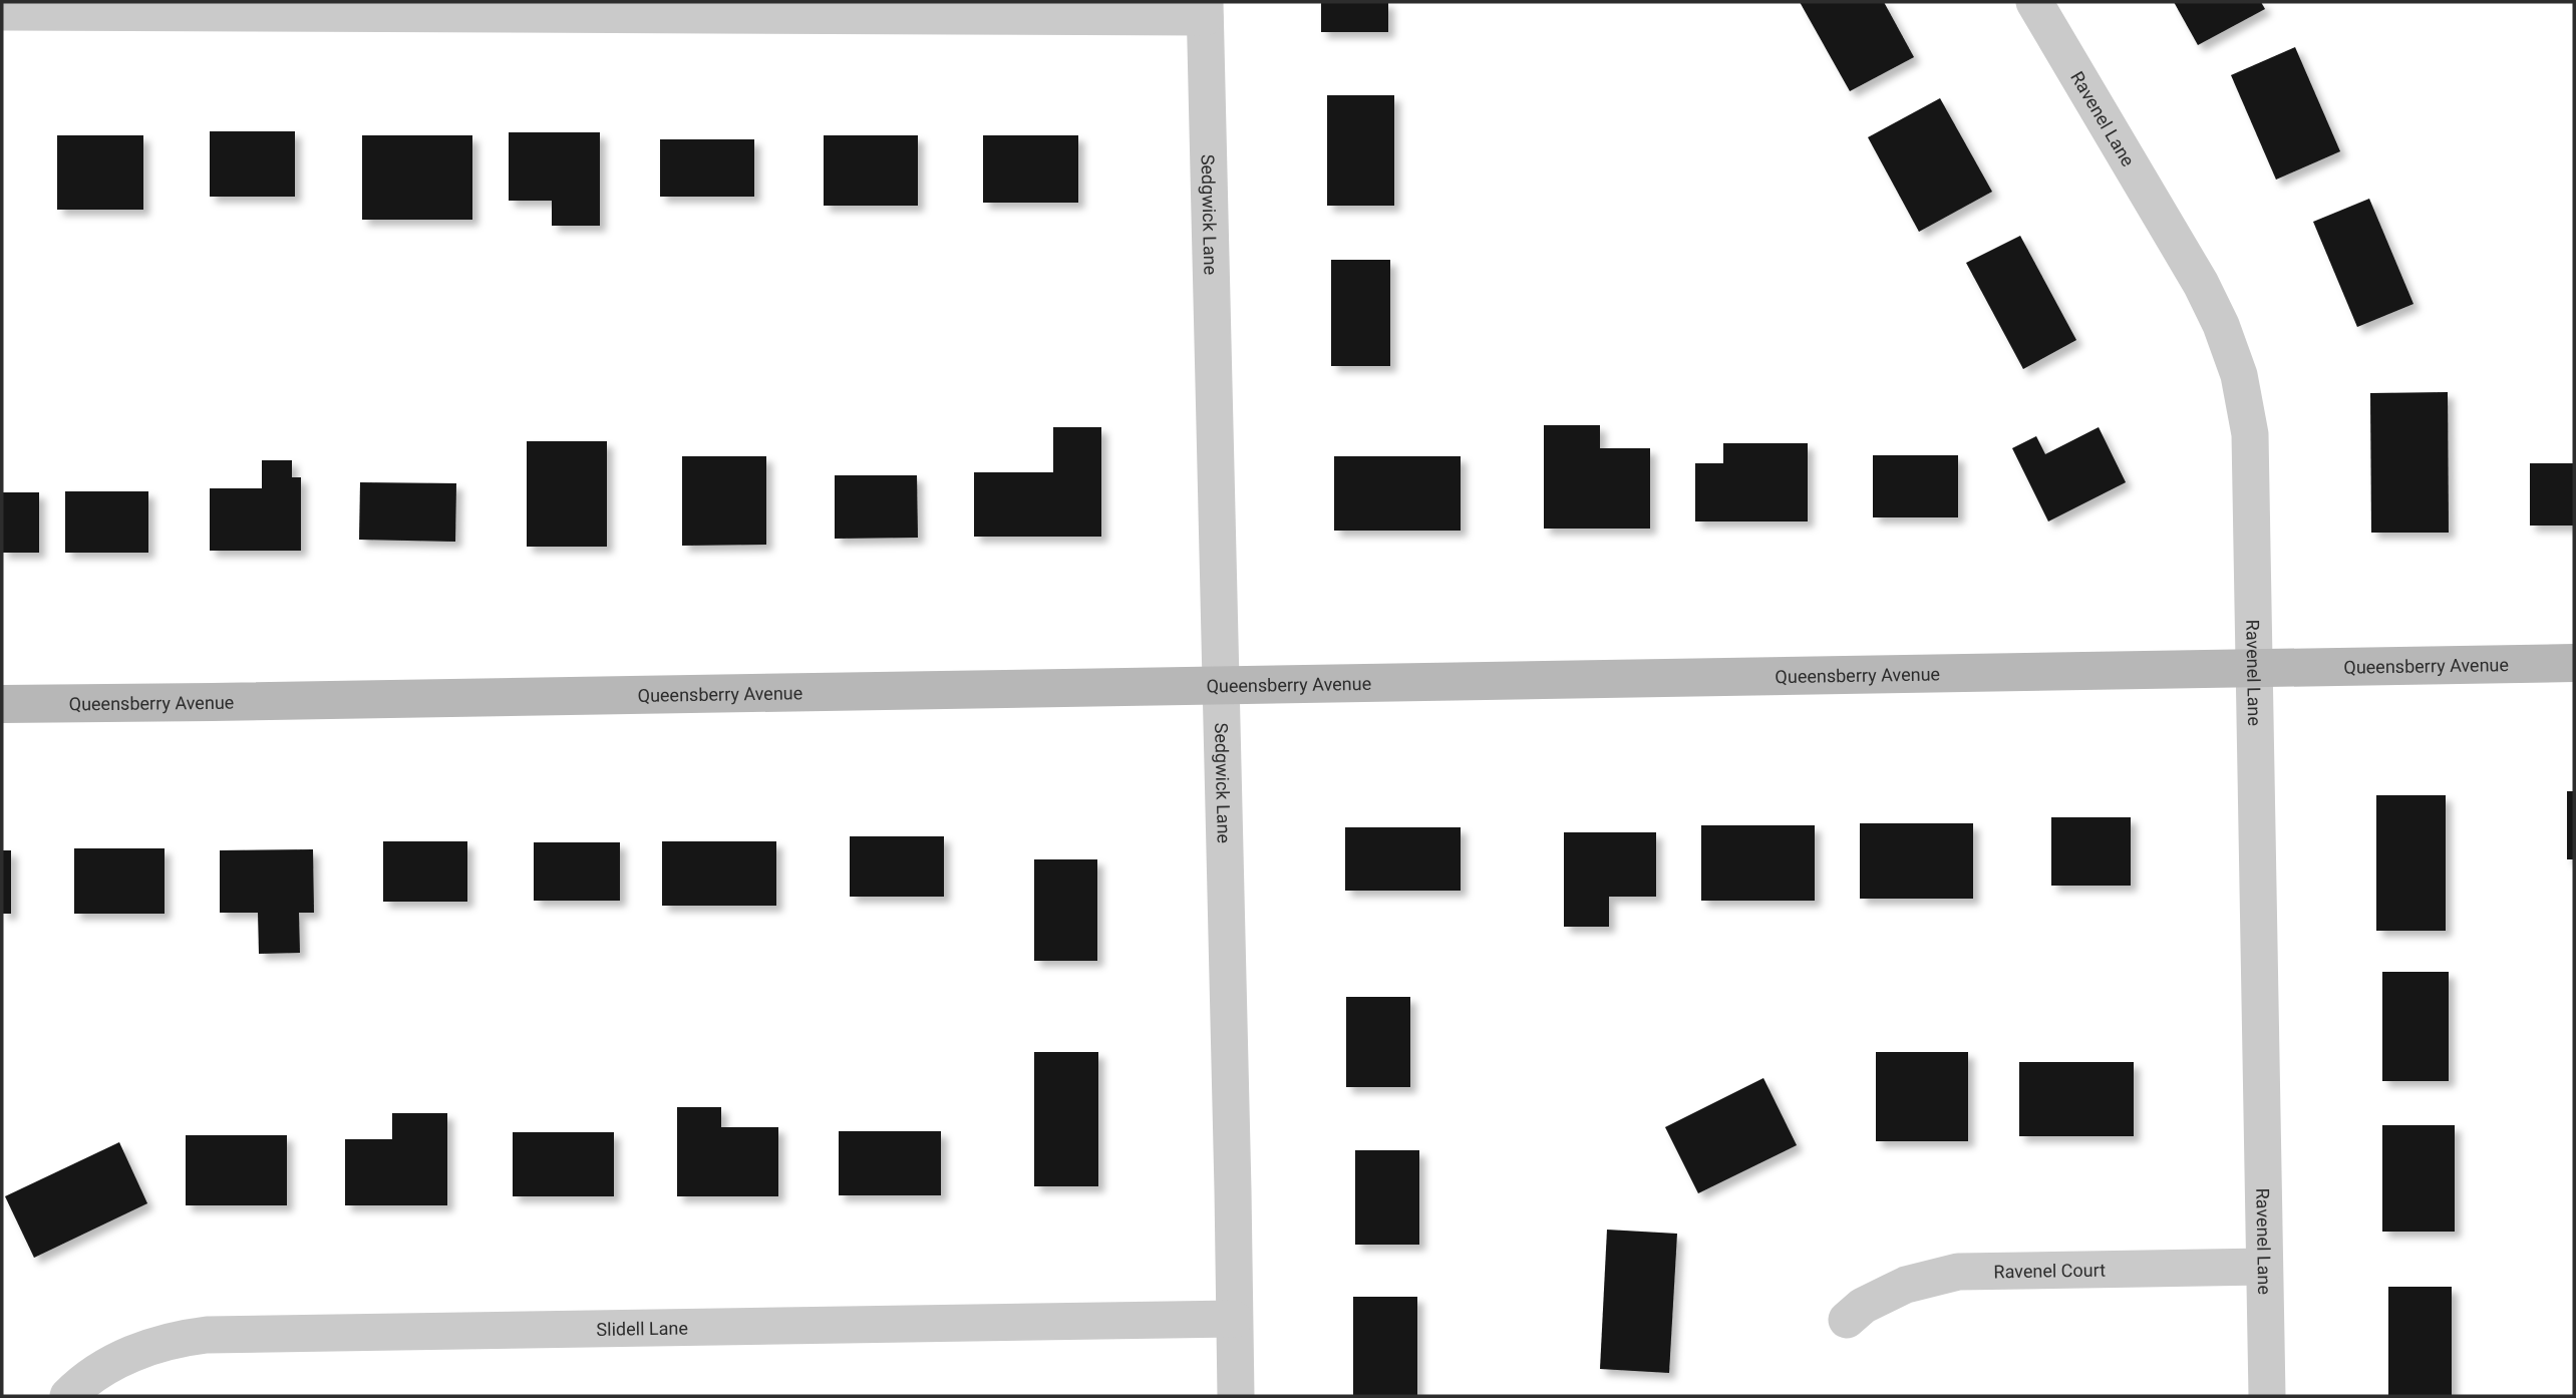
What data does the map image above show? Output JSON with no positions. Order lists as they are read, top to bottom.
{
  "streets": {
    "street": [
      "Ravenel Lane",
      "Sedgwick Lane",
      "Queensberry Avenue",
      "Ravenel Court",
      "Slidell Lane"
    ]
  },
  "crossings": [
    ["Ravenel Lane", "Queensberry Avenue"],
    ["Ravenel Lane", "Ravenel Court"],
    ["Sedgwick Lane", "Queensberry Avenue"],
    ["Sedgwick Lane", "Slidell Lane"]
  ]
}
